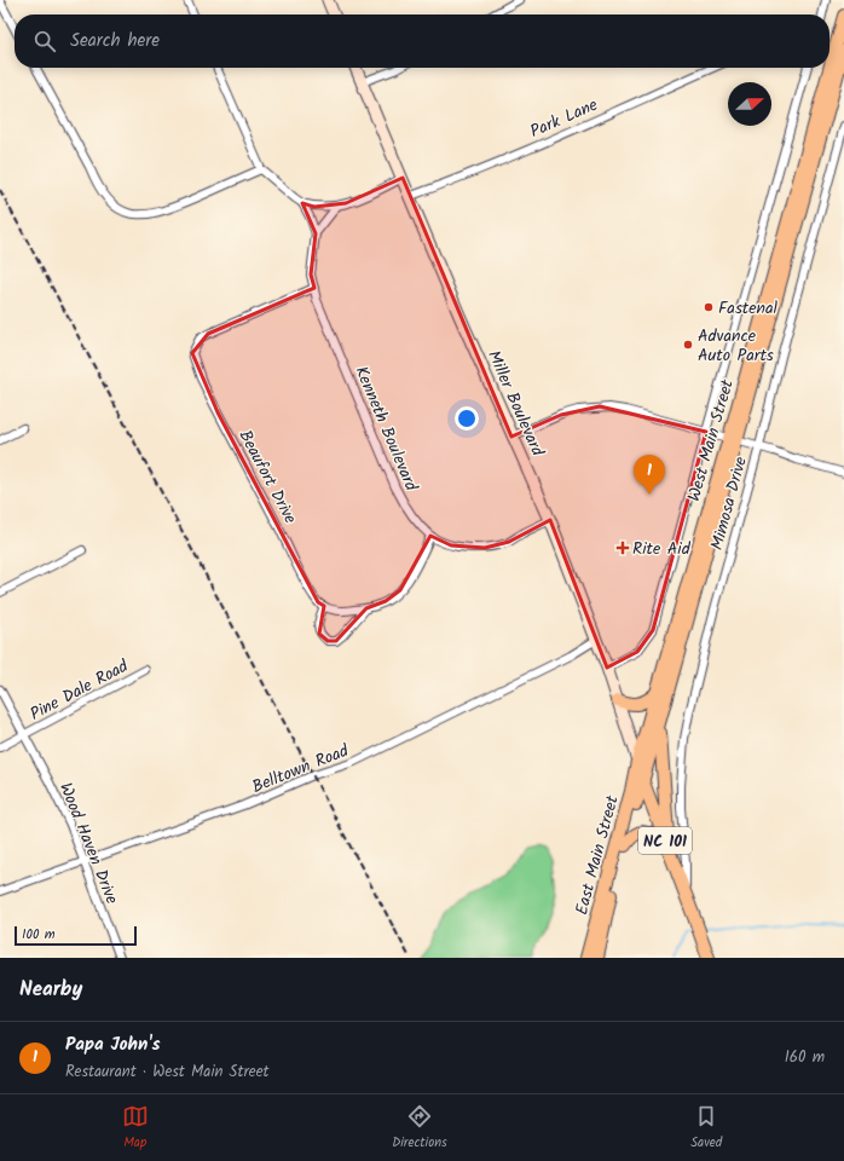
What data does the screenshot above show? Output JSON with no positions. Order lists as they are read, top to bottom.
{
  "streets": {
    "main road": ["West Main Street", "NC 101", "East Main Street"],
    "street": [
      "Park Lane",
      "Miller Boulevard",
      "Kenneth Boulevard",
      "Beaufort Drive",
      "Mimosa Drive",
      "Pine Dale Road",
      "Belltown Road",
      "Wood Haven Drive"
    ]
  },
  "crossings": [
    ["Park Lane", "Miller Boulevard"],
    ["Miller Boulevard", "Kenneth Boulevard"],
    ["Miller Boulevard", "West Main Street"],
    ["Miller Boulevard", "Belltown Road"],
    ["Miller Boulevard", "NC 101"],
    ["Miller Boulevard", "East Main Street"],
    ["Kenneth Boulevard", "Beaufort Drive"],
    ["West Main Street", "NC 101"],
    ["West Main Street", "East Main Street"],
    ["Mimosa Drive", "NC 101"],
    ["Pine Dale Road", "Wood Haven Drive"],
    ["Belltown Road", "Wood Haven Drive"],
    ["NC 101", "East Main Street"]
  ],
  "places": {
    "other": ["Fastenal", "Advance Auto Parts"],
    "health": ["Rite Aid"]
  },
  "scale_bar": "100 m",
  "north": "right",
  "page": {
    "search": "Search here",
    "pins": "1",
    "scale": "100 m",
    "heading": "Nearby",
    "list": [
      {
        "mark": "1",
        "name": "Papa John's",
        "note": "Restaurant · West Main Street",
        "value": "160 m"
      }
    ],
    "nav": ["Map", "Directions", "Saved"]
  }
}
